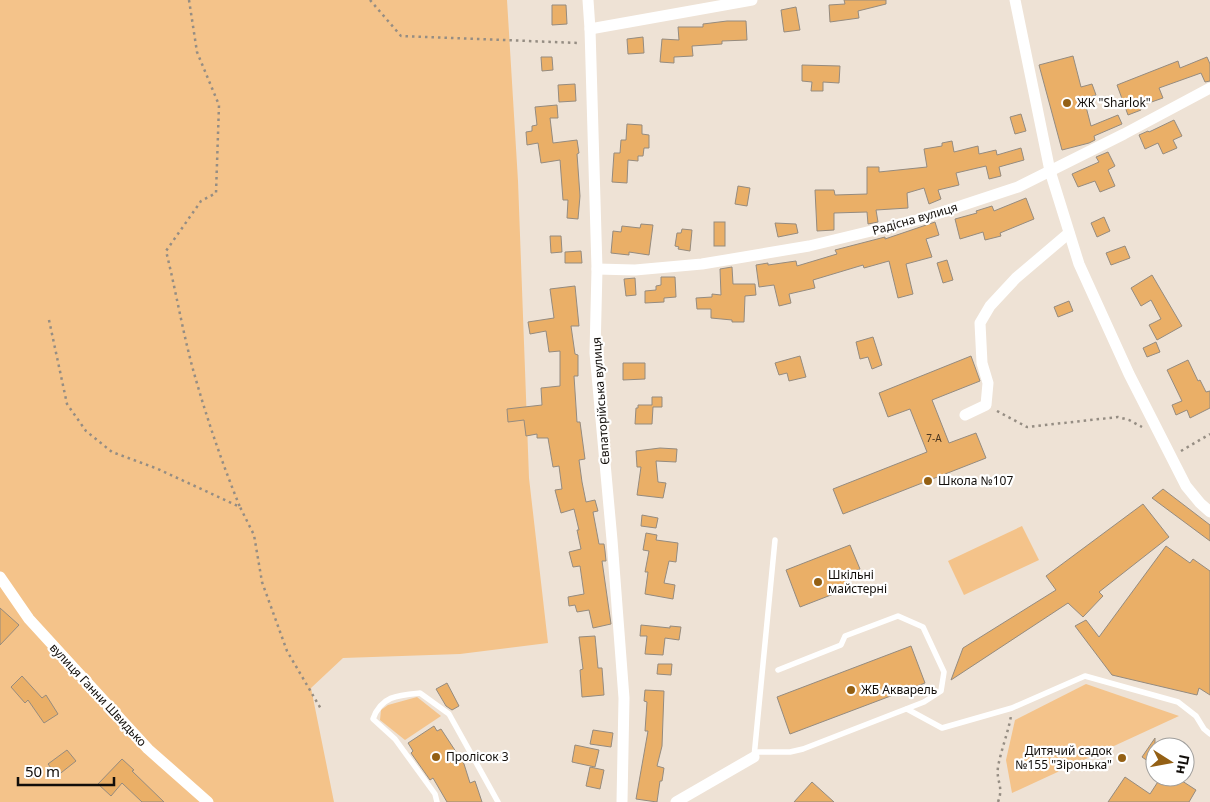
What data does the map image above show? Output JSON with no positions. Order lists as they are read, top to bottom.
{
  "streets": {
    "street": ["Радісна вулиця", "Євпаторійська вулиця", "вулиця Ганни Швидько"]
  },
  "crossings": [
    ["Радісна вулиця", "Євпаторійська вулиця"]
  ],
  "places": [
    "ЖК \"Sharlok\"",
    "Школа №107",
    "Шкільні майстерні",
    "ЖБ Акварель",
    "Пролісок 3",
    "Дитячий садок №155 \"Зіронька\""
  ],
  "house_numbers": ["7-А"],
  "scale_bar": "50 m",
  "north": "right"
}
